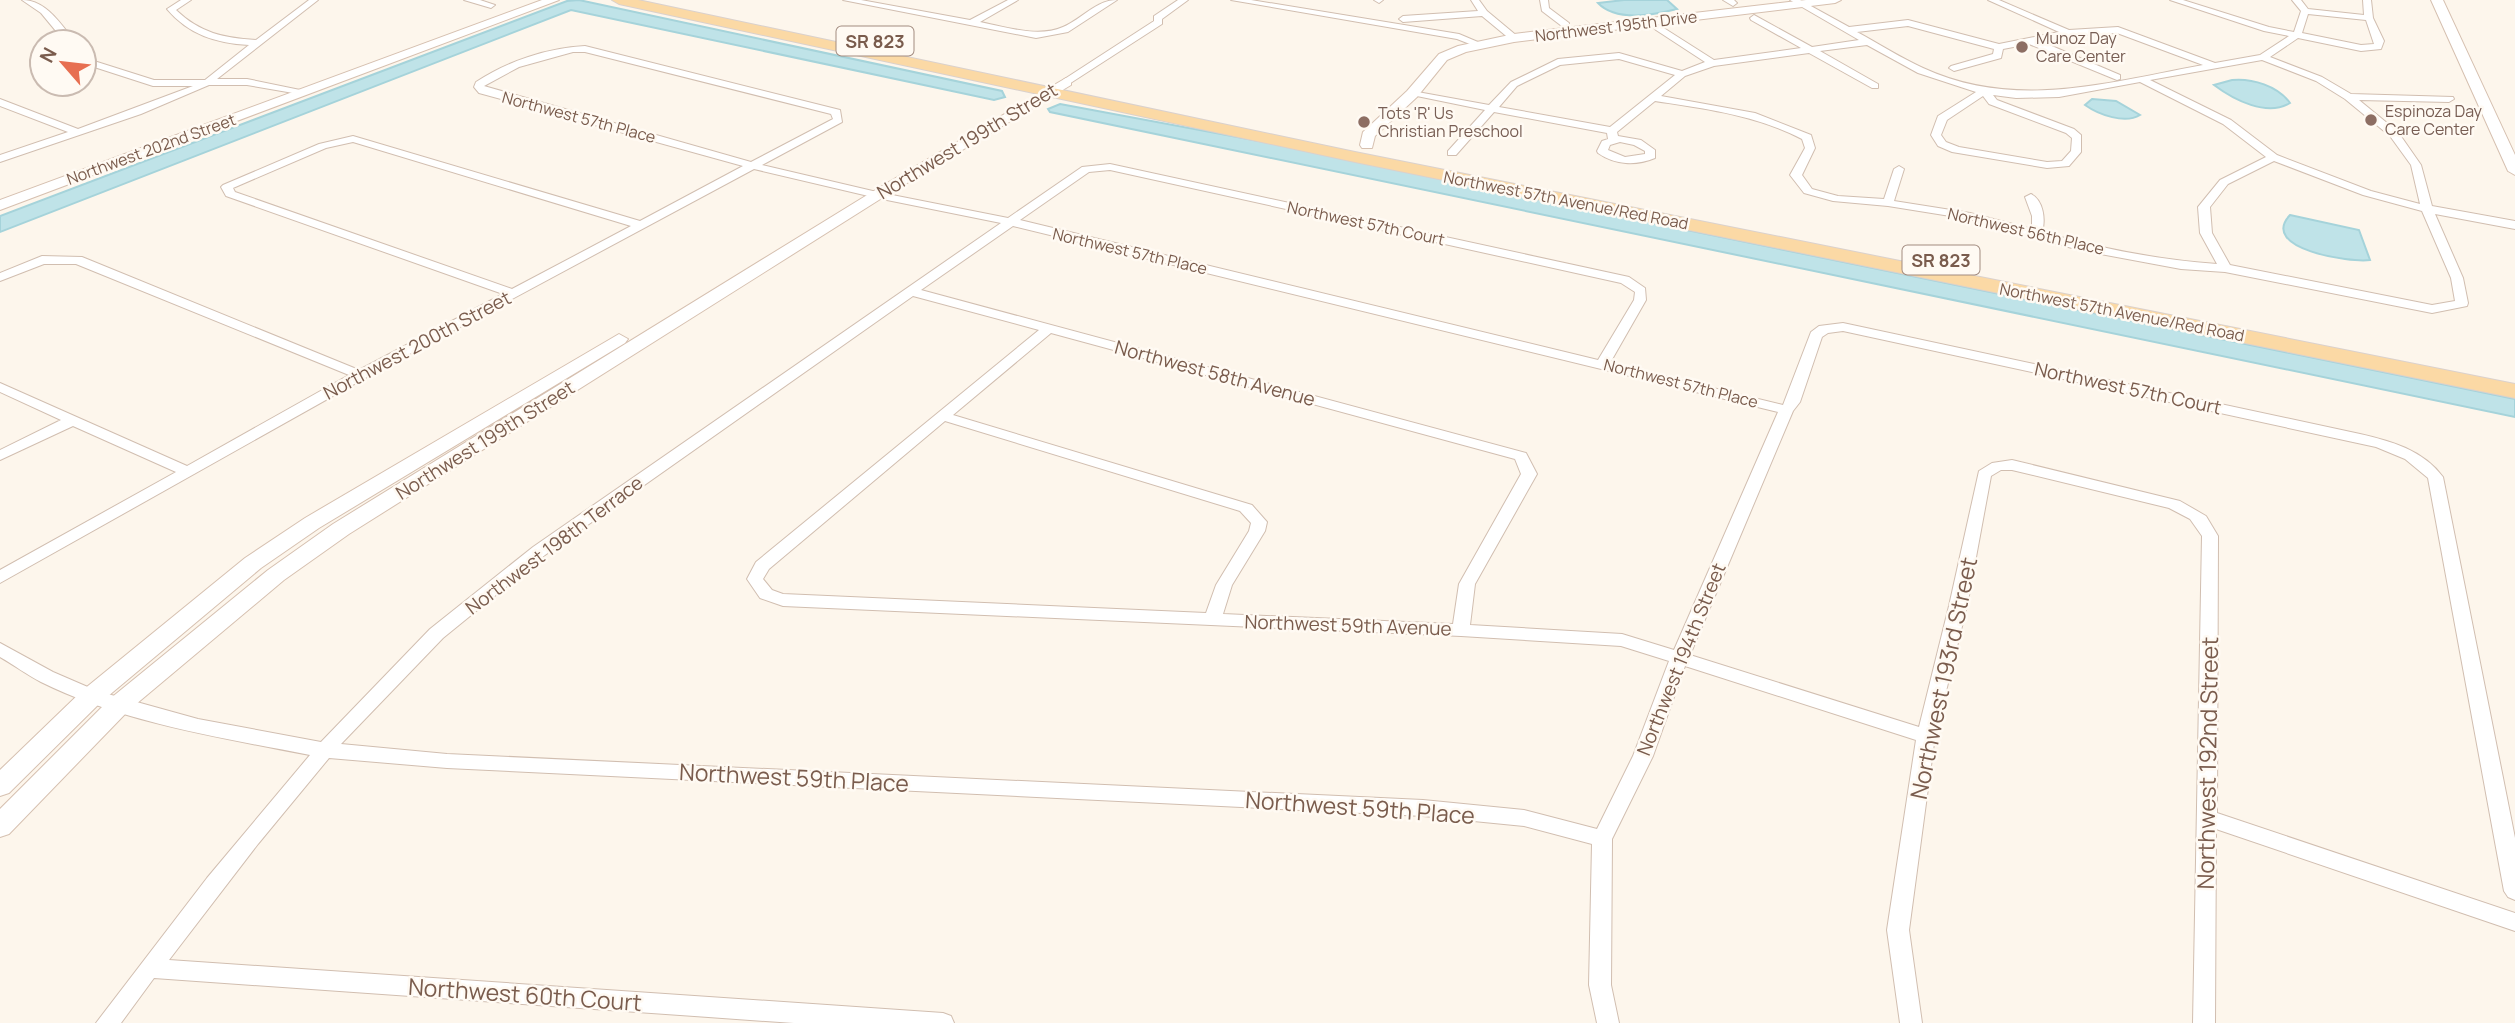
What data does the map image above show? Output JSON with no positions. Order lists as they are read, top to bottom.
{
  "streets": {
    "main road": ["SR 823", "Northwest 57th Avenue/Red Road"],
    "street": [
      "Northwest 195th Drive",
      "Northwest 57th Place",
      "Northwest 199th Street",
      "Northwest 202nd Street",
      "Northwest 57th Court",
      "Northwest 56th Place",
      "Northwest 200th Street",
      "Northwest 58th Avenue",
      "Northwest 198th Terrace",
      "Northwest 59th Avenue",
      "Northwest 194th Street",
      "Northwest 193rd Street",
      "Northwest 192nd Street",
      "Northwest 59th Place",
      "Northwest 60th Court"
    ]
  },
  "crossings": [
    ["Northwest 195th Drive", "Northwest 57th Avenue/Red Road"],
    ["Northwest 57th Place", "Northwest 199th Street"],
    ["Northwest 57th Place", "Northwest 57th Court"],
    ["Northwest 57th Place", "Northwest 200th Street"],
    ["Northwest 57th Place", "Northwest 198th Terrace"],
    ["Northwest 57th Place", "Northwest 194th Street"],
    ["Northwest 199th Street", "Northwest 57th Avenue/Red Road"],
    ["Northwest 199th Street", "Northwest 59th Place"],
    ["Northwest 57th Court", "Northwest 198th Terrace"],
    ["Northwest 57th Court", "Northwest 194th Street"],
    ["Northwest 58th Avenue", "Northwest 198th Terrace"],
    ["Northwest 58th Avenue", "Northwest 59th Avenue"],
    ["Northwest 198th Terrace", "Northwest 59th Place"],
    ["Northwest 198th Terrace", "Northwest 60th Court"],
    ["Northwest 59th Avenue", "Northwest 194th Street"],
    ["Northwest 59th Avenue", "Northwest 193rd Street"],
    ["Northwest 194th Street", "Northwest 59th Place"],
    ["Northwest 193rd Street", "Northwest 192nd Street"]
  ],
  "places": ["Munoz Day Care Center", "Espinoza Day Care Center", "Tots 'R' Us Christian Preschool"],
  "north": "top left"
}
